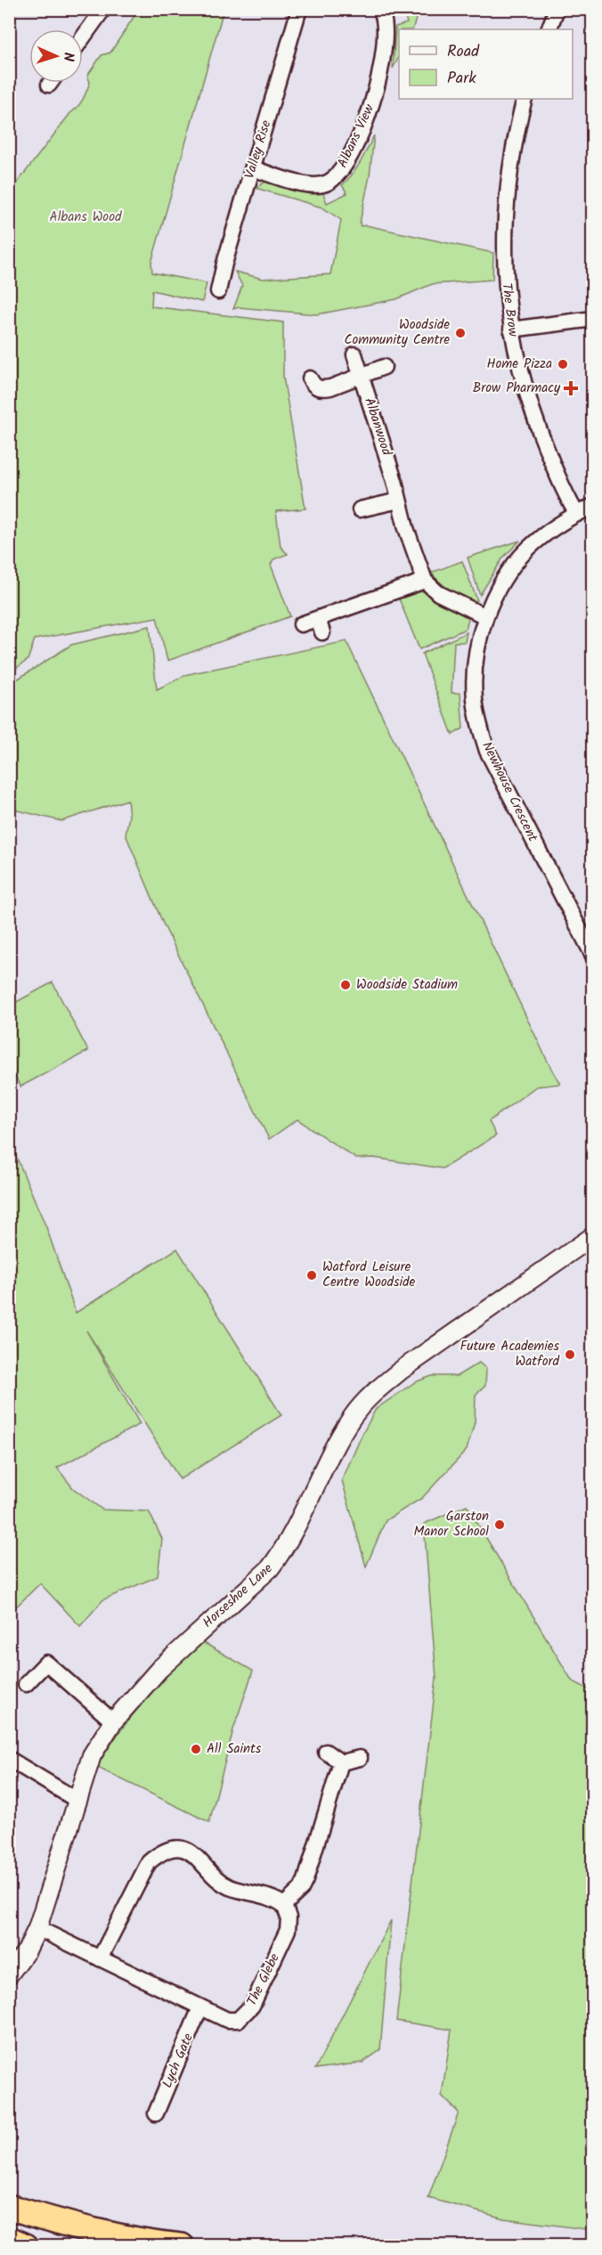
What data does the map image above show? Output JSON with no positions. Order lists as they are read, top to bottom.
{
  "streets": {
    "street": [
      "Albans View",
      "Valley Rise",
      "The Brow",
      "Albanwood",
      "Newhouse Crescent",
      "Horseshoe Lane",
      "The Glebe",
      "Lych Gate"
    ]
  },
  "crossings": [
    ["Albans View", "Valley Rise"],
    ["The Brow", "Newhouse Crescent"],
    ["Horseshoe Lane", "The Glebe"],
    ["The Glebe", "Lych Gate"]
  ],
  "parks": ["Albans Wood"],
  "places": {
    "other": [
      "Woodside Community Centre",
      "Home Pizza",
      "Woodside Stadium",
      "Watford Leisure Centre Woodside",
      "Future Academies Watford",
      "Garston Manor School",
      "All Saints"
    ],
    "health": ["Brow Pharmacy"]
  },
  "legend": ["Road", "Park"],
  "north": "right"
}
